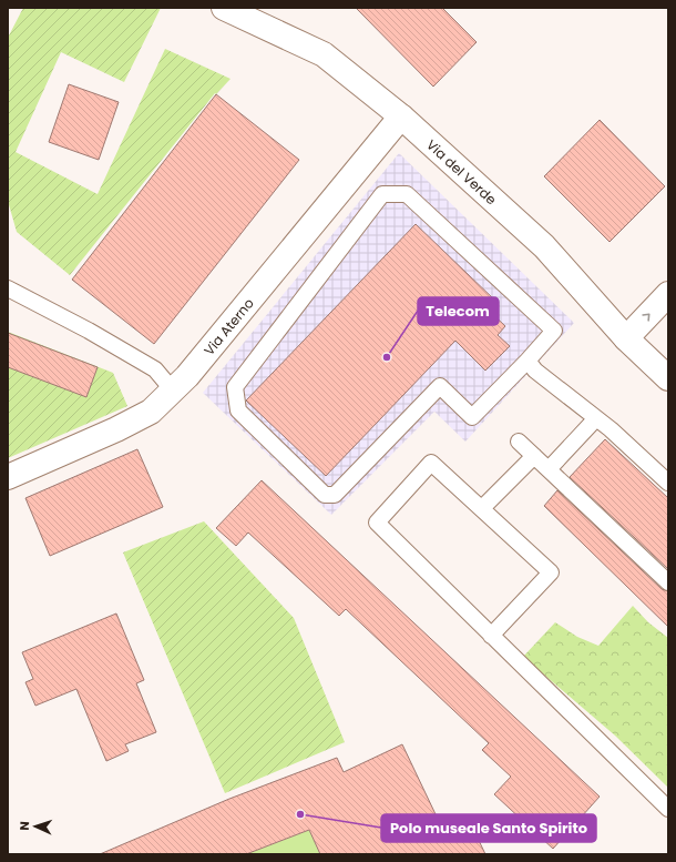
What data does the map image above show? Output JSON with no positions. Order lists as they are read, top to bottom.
{
  "streets": {
    "street": ["Via del Verde", "Via Aterno"]
  },
  "crossings": [
    ["Via del Verde", "Via Aterno"]
  ],
  "places": ["Telecom", "Polo museale Santo Spirito"],
  "north": "left"
}
